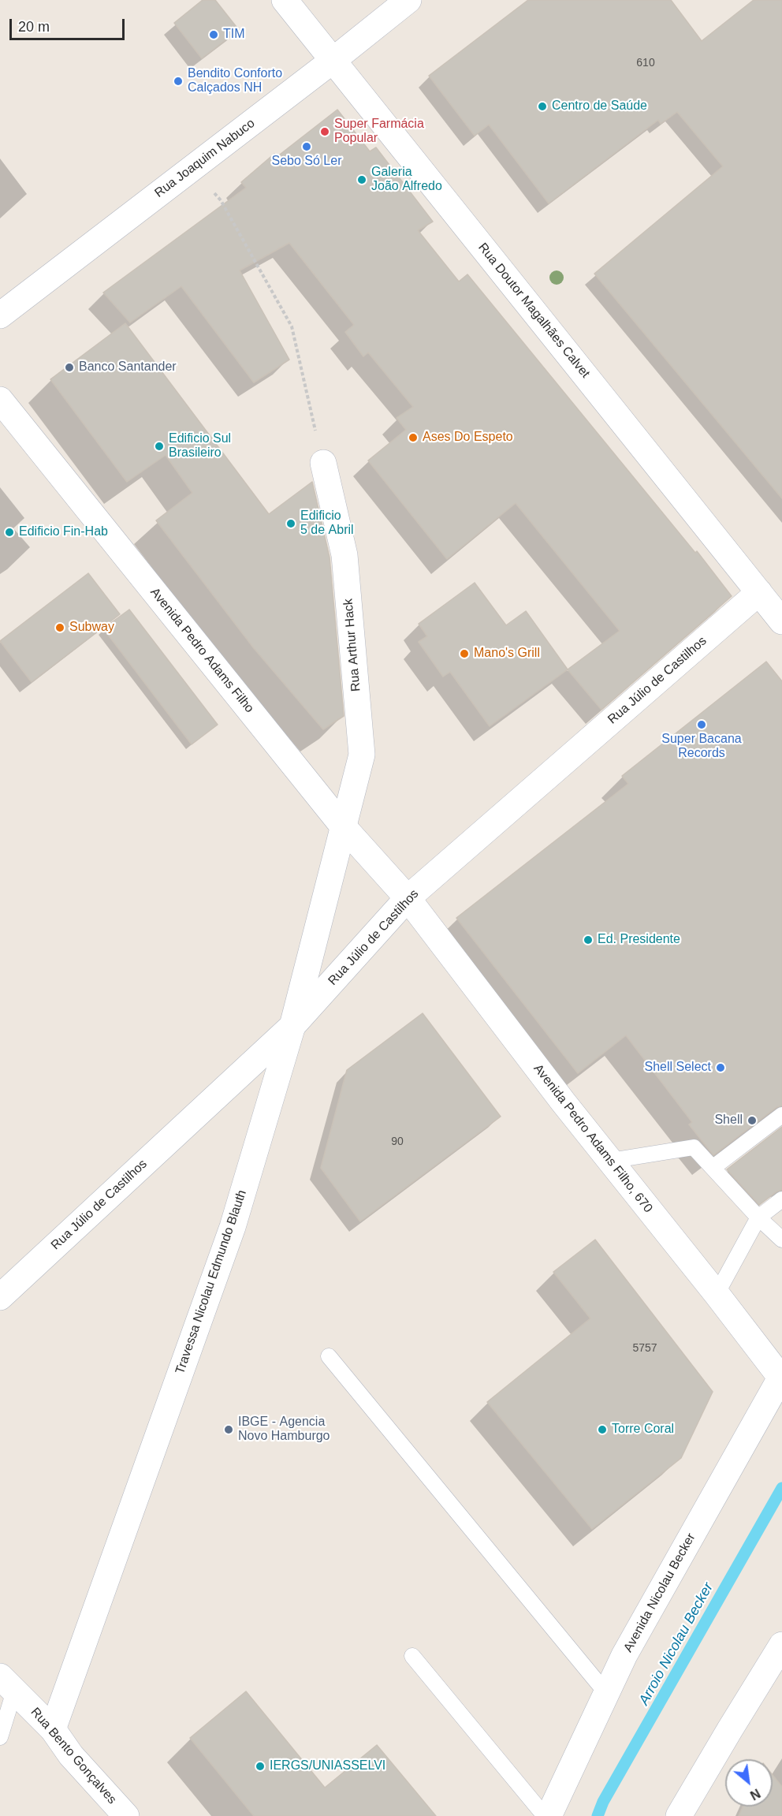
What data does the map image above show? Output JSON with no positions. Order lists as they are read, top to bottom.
{
  "streets": {
    "street": [
      "Rua Joaquim Nabuco",
      "Rua Doutor Magalhães Calvet",
      "Rua Arthur Hack",
      "Avenida Pedro Adams Filho",
      "Rua Júlio de Castilhos",
      "Avenida Pedro Adams Filho, 670",
      "Travessa Nicolau Edmundo Blauth",
      "Avenida Nicolau Becker",
      "Rua Bento Gonçalves"
    ]
  },
  "crossings": [
    ["Rua Joaquim Nabuco", "Rua Doutor Magalhães Calvet"],
    ["Rua Doutor Magalhães Calvet", "Rua Júlio de Castilhos"],
    ["Rua Arthur Hack", "Avenida Pedro Adams Filho"],
    ["Rua Arthur Hack", "Travessa Nicolau Edmundo Blauth"],
    ["Avenida Pedro Adams Filho", "Rua Júlio de Castilhos"],
    ["Avenida Pedro Adams Filho", "Avenida Pedro Adams Filho, 670"],
    ["Avenida Pedro Adams Filho", "Travessa Nicolau Edmundo Blauth"],
    ["Rua Júlio de Castilhos", "Avenida Pedro Adams Filho, 670"],
    ["Rua Júlio de Castilhos", "Travessa Nicolau Edmundo Blauth"],
    ["Avenida Pedro Adams Filho, 670", "Avenida Nicolau Becker"],
    ["Travessa Nicolau Edmundo Blauth", "Rua Bento Gonçalves"]
  ],
  "water": ["Arroio Nicolau Becker"],
  "places": [
    "TIM",
    "Bendito Conforto Calçados NH",
    "Centro de Saúde",
    "Super Farmácia Popular",
    "Sebo Só Ler",
    "Galeria João Alfredo",
    "Banco Santander",
    "Ases Do Espeto",
    "Edificio Sul Brasileiro",
    "Edificio 5 de Abril",
    "Edificio Fin-Hab",
    "Subway",
    "Mano's Grill",
    "Super Bacana Records",
    "Ed. Presidente",
    "Shell Select",
    "Shell",
    "IBGE - Agencia Novo Hamburgo",
    "Torre Coral",
    "IERGS/UNIASSELVI"
  ],
  "house_numbers": ["610", "90", "5757"],
  "scale_bar": "20 m",
  "north": "bottom right"
}
